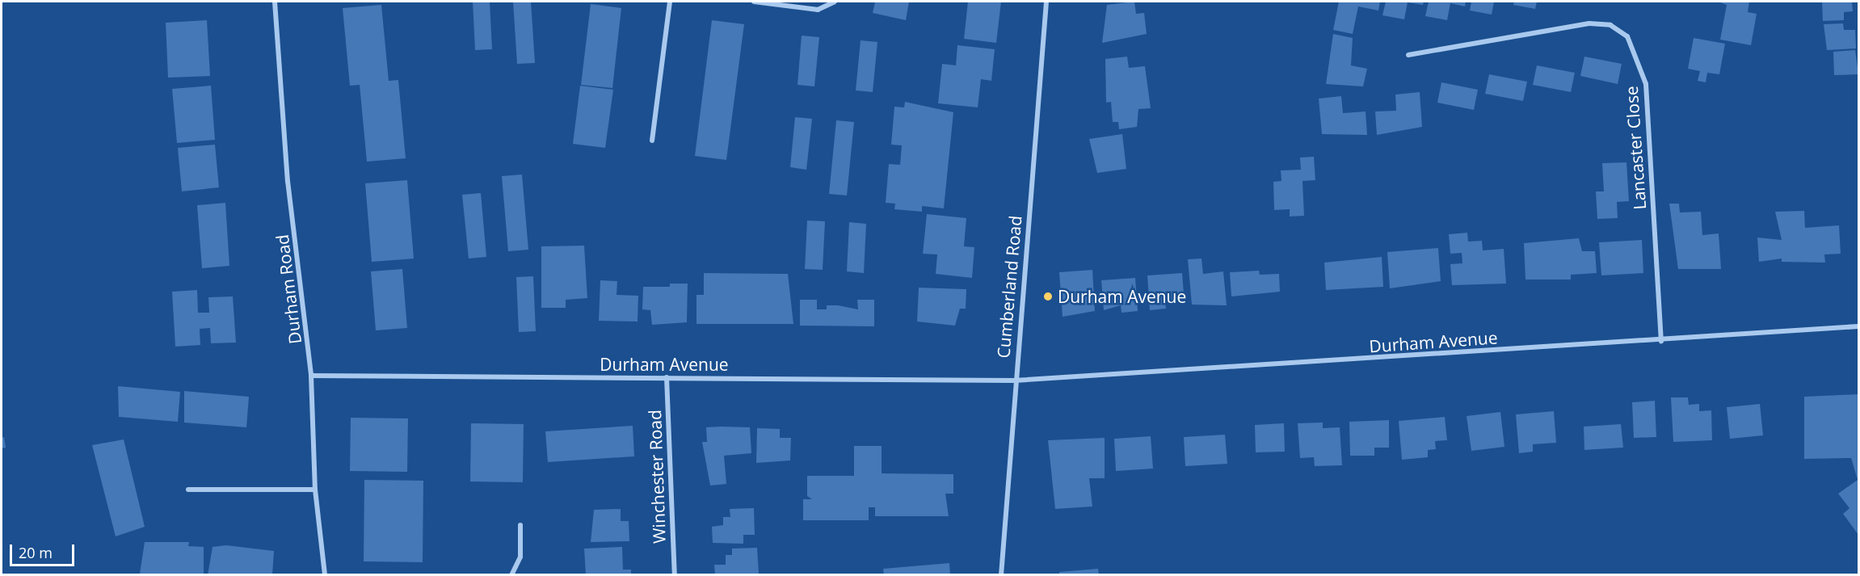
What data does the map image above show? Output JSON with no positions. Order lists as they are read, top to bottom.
{
  "streets": {
    "street": [
      "Lancaster Close",
      "Cumberland Road",
      "Durham Road",
      "Durham Avenue",
      "Winchester Road"
    ]
  },
  "crossings": [
    ["Lancaster Close", "Durham Avenue"],
    ["Cumberland Road", "Durham Avenue"],
    ["Durham Road", "Durham Avenue"],
    ["Durham Avenue", "Winchester Road"]
  ],
  "places": ["Durham Avenue"],
  "scale_bar": "20 m"
}
